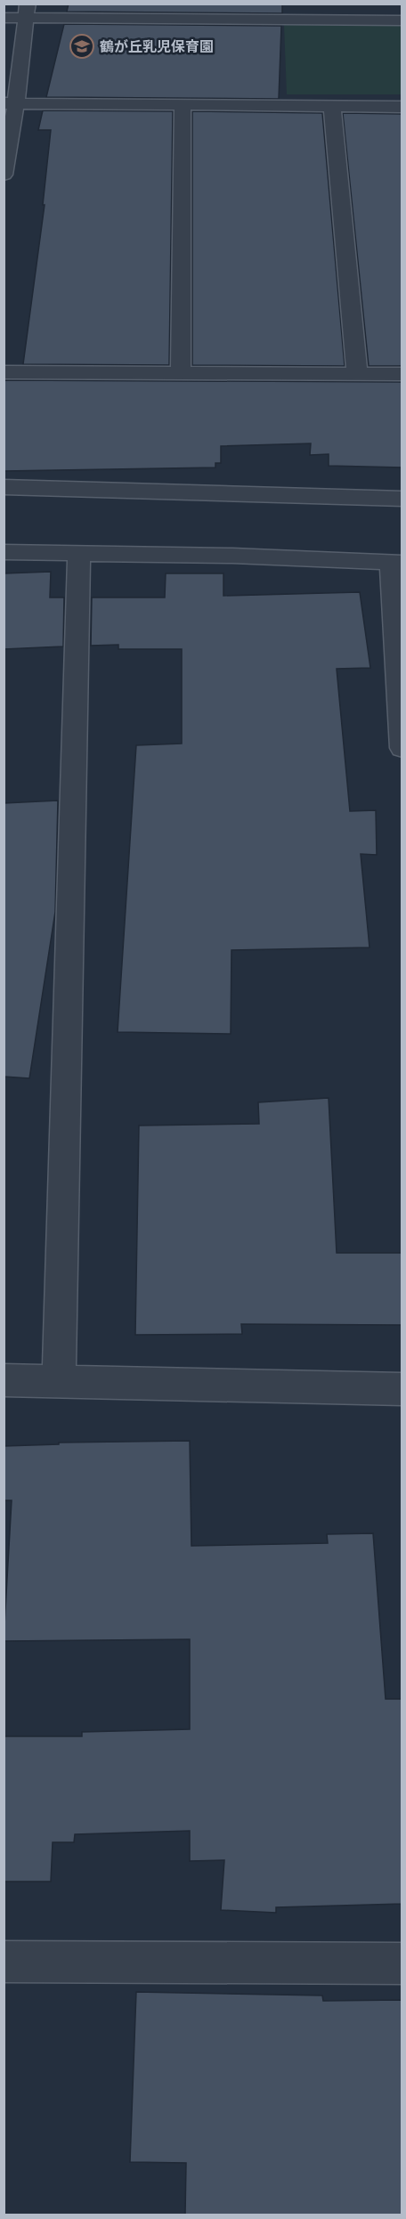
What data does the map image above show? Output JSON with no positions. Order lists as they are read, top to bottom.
{
  "places": {
    "school or university": ["鶴が丘乳児保育園"]
  }
}
